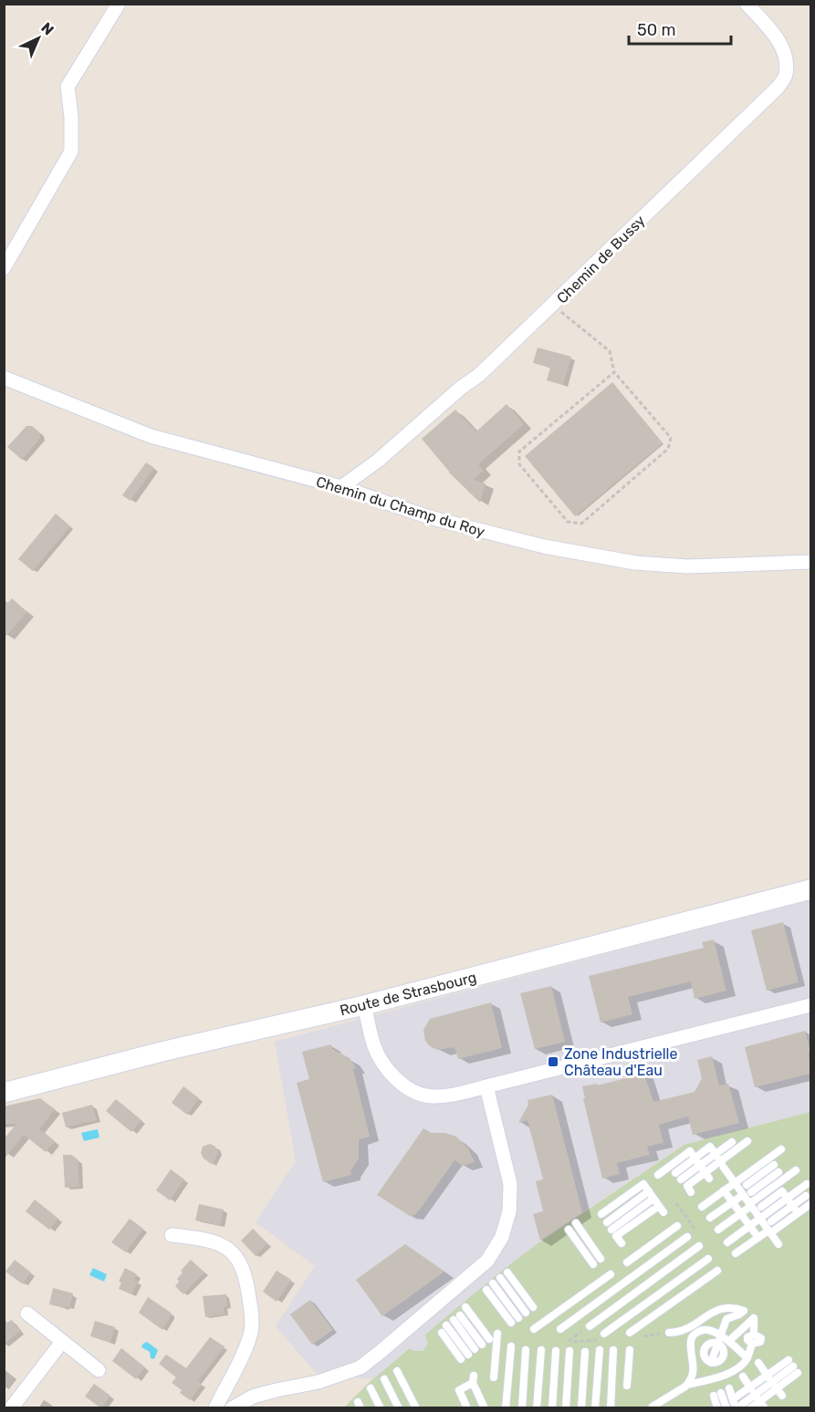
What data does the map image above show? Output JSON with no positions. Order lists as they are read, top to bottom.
{
  "streets": {
    "main road": ["Route de Strasbourg"],
    "street": ["Chemin de Bussy", "Chemin du Champ du Roy"]
  },
  "crossings": [
    ["Chemin de Bussy", "Chemin du Champ du Roy"]
  ],
  "places": {
    "transit": ["Zone Industrielle Château d'Eau"]
  },
  "scale_bar": "50 m",
  "north": "top right"
}
